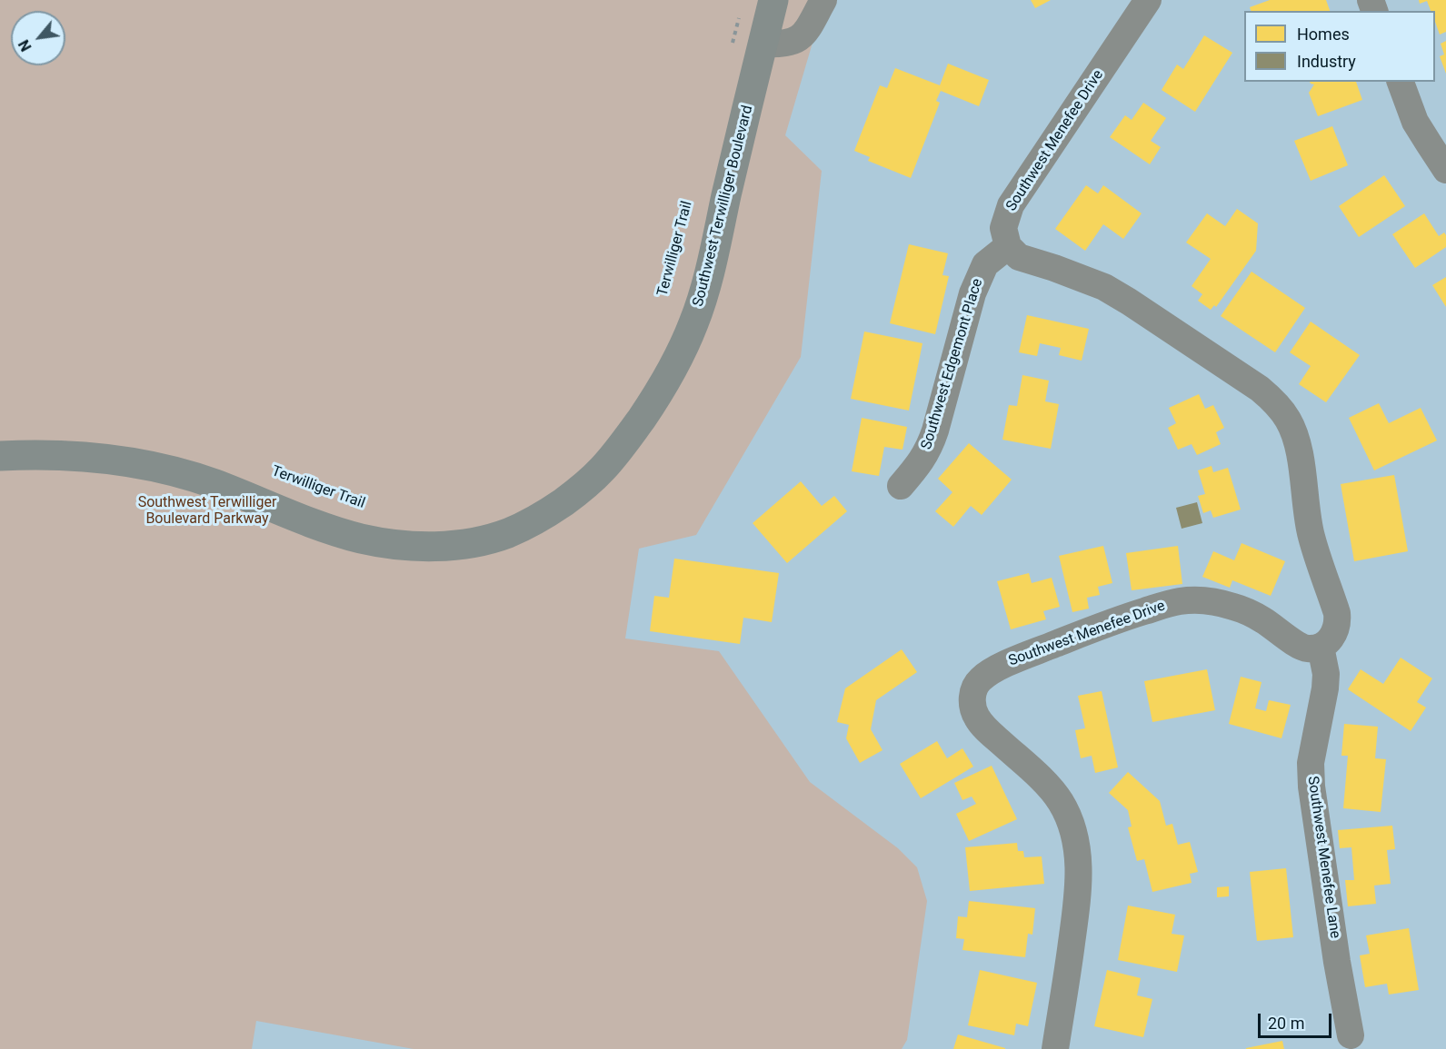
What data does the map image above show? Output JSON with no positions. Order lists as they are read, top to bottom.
{
  "streets": {
    "main road": ["Southwest Terwilliger Boulevard"],
    "street": ["Southwest Menefee Drive", "Southwest Edgemont Place", "Southwest Menefee Lane"]
  },
  "crossings": [
    ["Southwest Menefee Drive", "Southwest Edgemont Place"],
    ["Southwest Menefee Drive", "Southwest Menefee Lane"]
  ],
  "parks": ["Southwest Terwilliger Boulevard Parkway"],
  "legend": ["Homes", "Industry"],
  "scale_bar": "20 m",
  "north": "bottom left"
}
